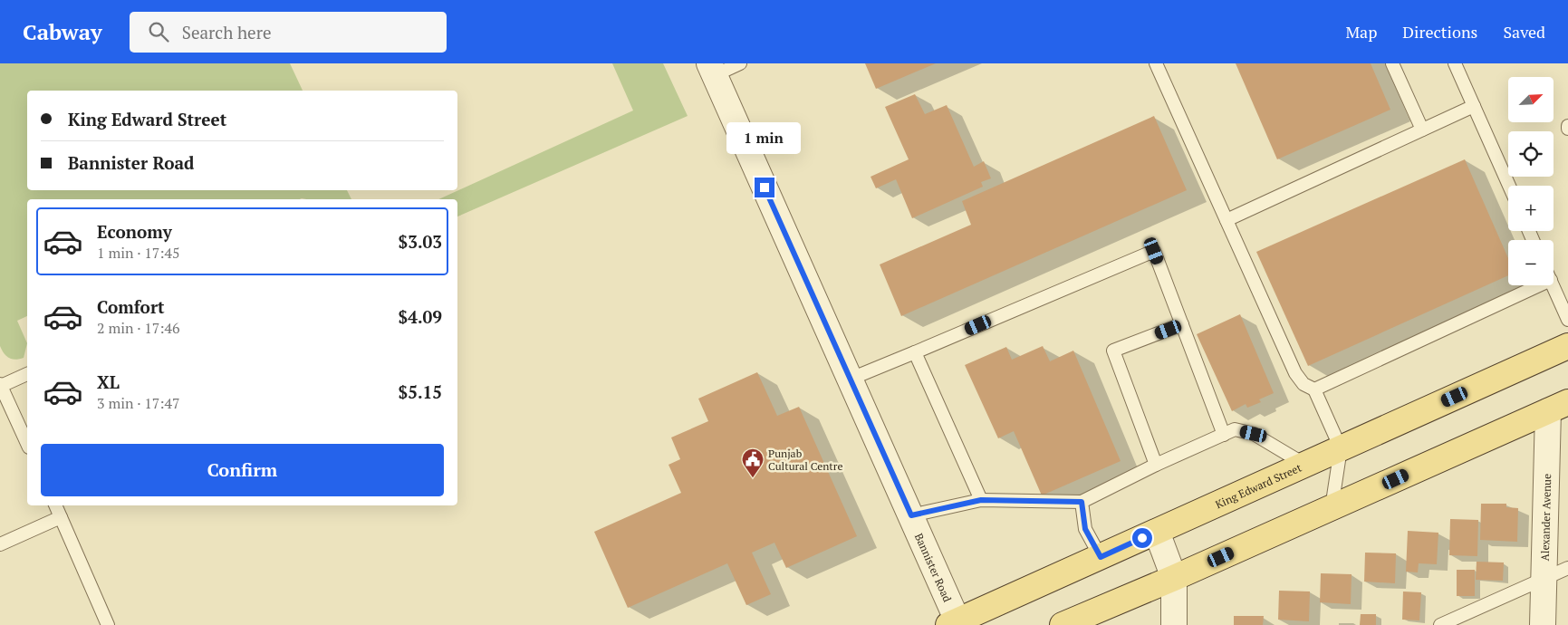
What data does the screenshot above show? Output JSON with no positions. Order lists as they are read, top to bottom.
{
  "streets": {
    "main road": ["King Edward Street"],
    "street": ["Alexander Avenue", "Bannister Road"]
  },
  "crossings": [
    ["King Edward Street", "Bannister Road"]
  ],
  "places": {
    "public building": ["Punjab Cultural Centre"]
  },
  "north": "top right",
  "page": {
    "header": "Cabway",
    "search": "Search here",
    "nav": ["Map", "Directions", "Saved"],
    "map_buttons": ["+", "−"],
    "banner": ["King Edward Street", "Bannister Road"],
    "bubble": "1 min",
    "list": [
      {
        "name": "Economy",
        "note": "1 min · 17:45",
        "value": "$3.03"
      },
      {
        "name": "Comfort",
        "note": "2 min · 17:46",
        "value": "$4.09"
      },
      {
        "name": "XL",
        "note": "3 min · 17:47",
        "value": "$5.15"
      }
    ],
    "buttons": "Confirm"
  }
}
